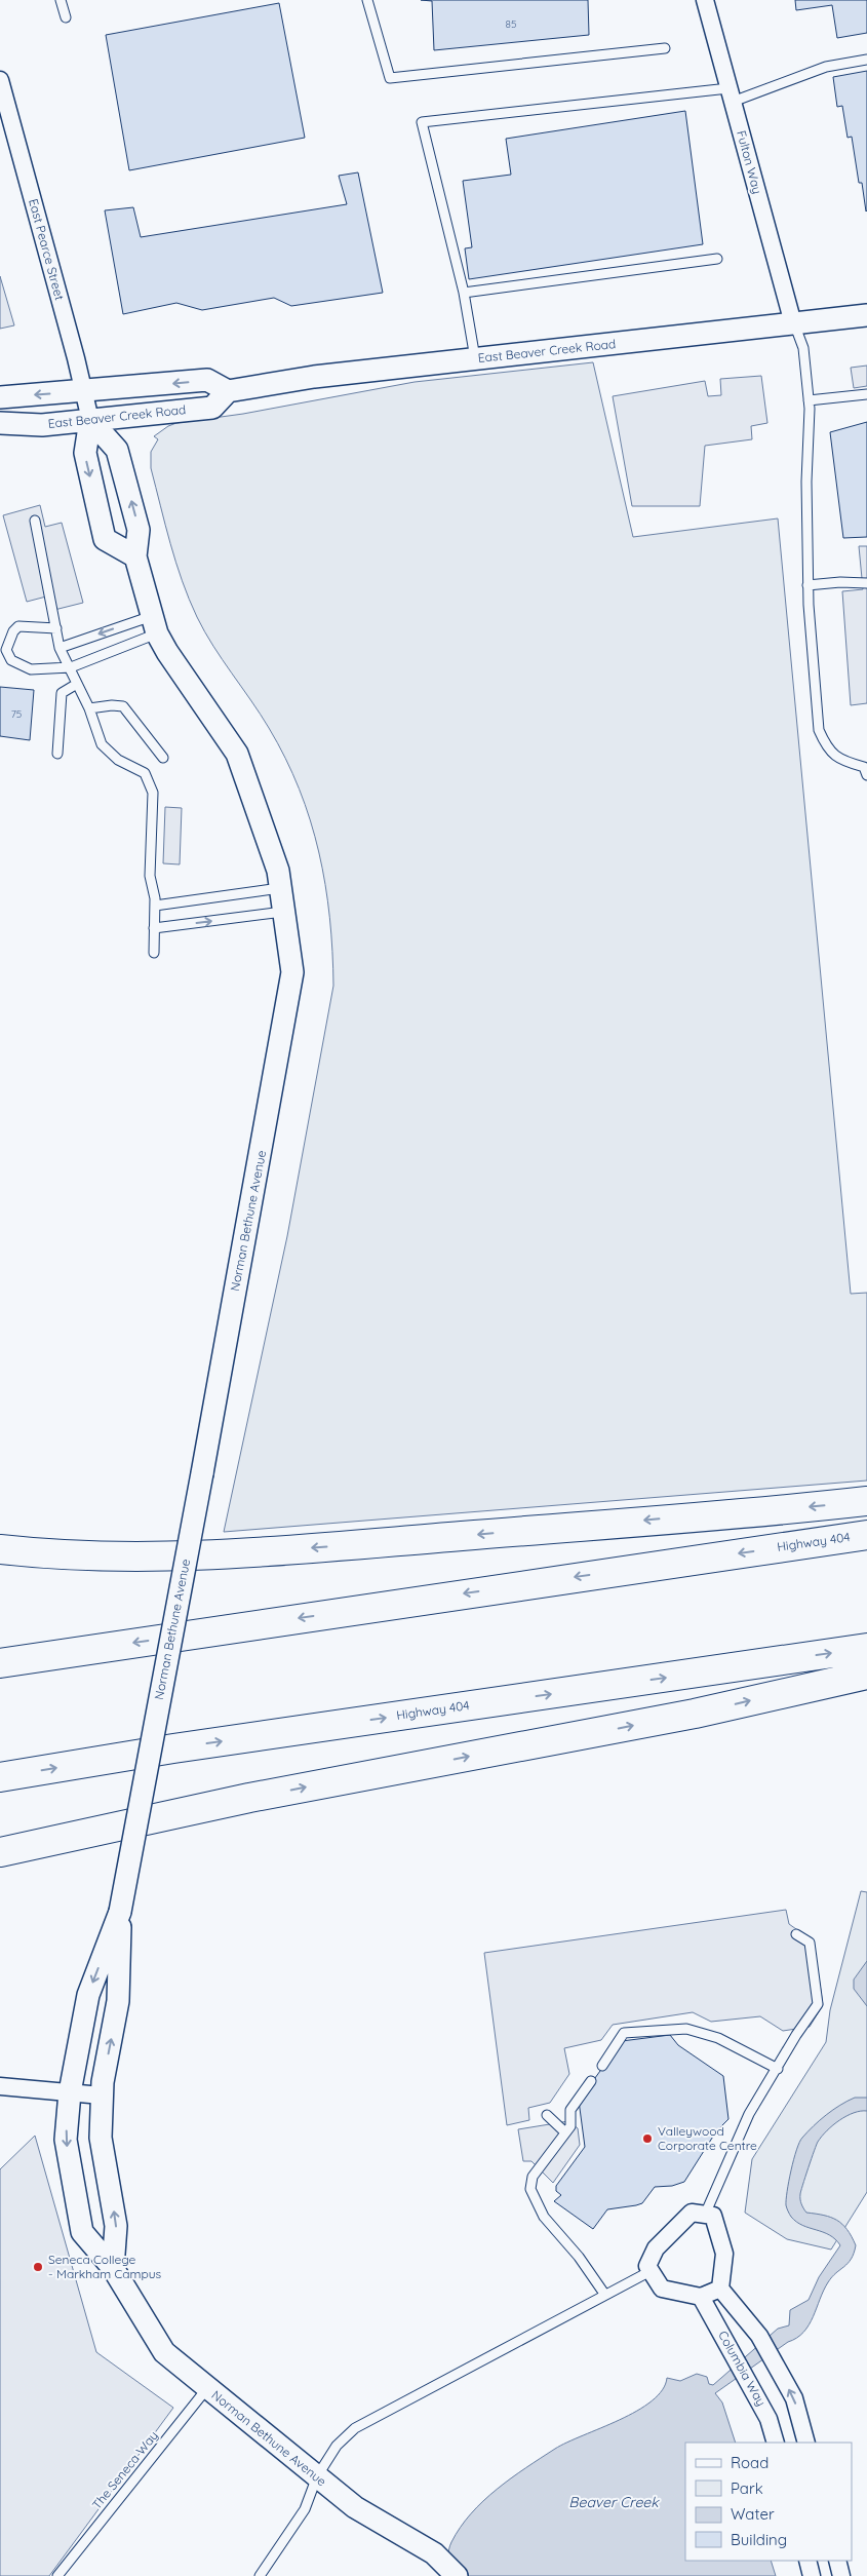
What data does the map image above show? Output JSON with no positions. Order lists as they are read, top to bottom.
{
  "streets": {
    "highway": ["Highway 404"],
    "street": [
      "Fulton Way",
      "East Pearce Street",
      "East Beaver Creek Road",
      "Norman Bethune Avenue",
      "Columbia Way"
    ],
    "lane": ["The Seneca Way"]
  },
  "crossings": [
    ["Fulton Way", "East Beaver Creek Road"],
    ["East Pearce Street", "East Beaver Creek Road"],
    ["East Pearce Street", "Norman Bethune Avenue"],
    ["East Beaver Creek Road", "Norman Bethune Avenue"],
    ["Norman Bethune Avenue", "The Seneca Way"]
  ],
  "water": ["Beaver Creek"],
  "places": ["Valleywood Corporate Centre", "Seneca College - Markham Campus"],
  "house_numbers": ["85", "75"],
  "legend": [
    "Road",
    "Park",
    "Water",
    "Building"
  ]
}
